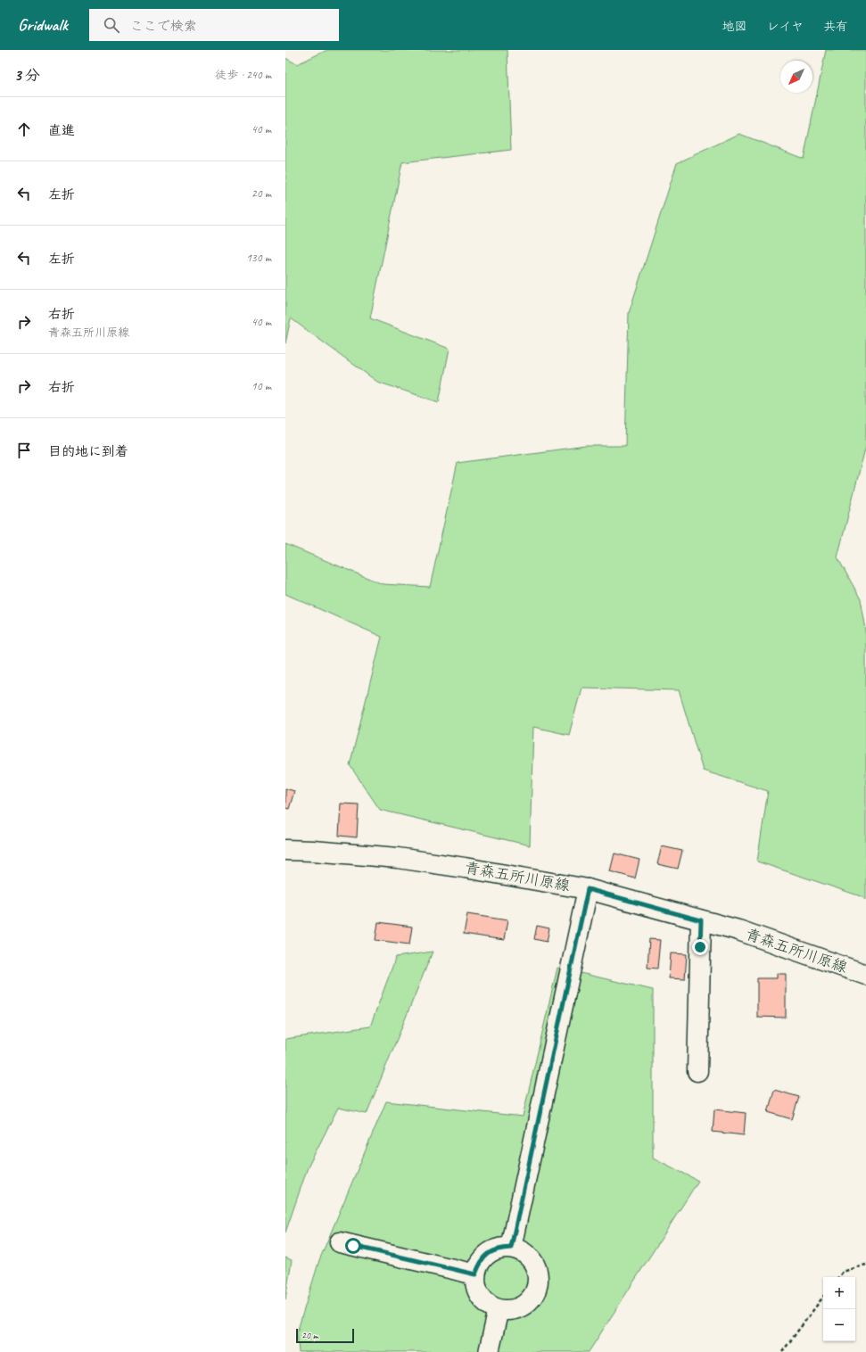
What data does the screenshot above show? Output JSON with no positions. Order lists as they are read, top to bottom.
{
  "streets": {
    "main road": ["青森五所川原線"]
  },
  "scale_bar": "20 m",
  "north": "bottom left",
  "page": {
    "header": "Gridwalk",
    "search": "ここで検索",
    "nav": ["地図", "レイヤ", "共有"],
    "heading": ["3 分", "徒歩 · 240 m"],
    "list": [
      ["直進", "40 m"],
      ["左折", "20 m"],
      ["左折", "130 m"],
      ["右折", "青森五所川原線", "40 m"],
      ["右折", "10 m"],
      "目的地に到着"
    ],
    "map_buttons": ["+", "−"],
    "scale": "20 m"
  }
}
